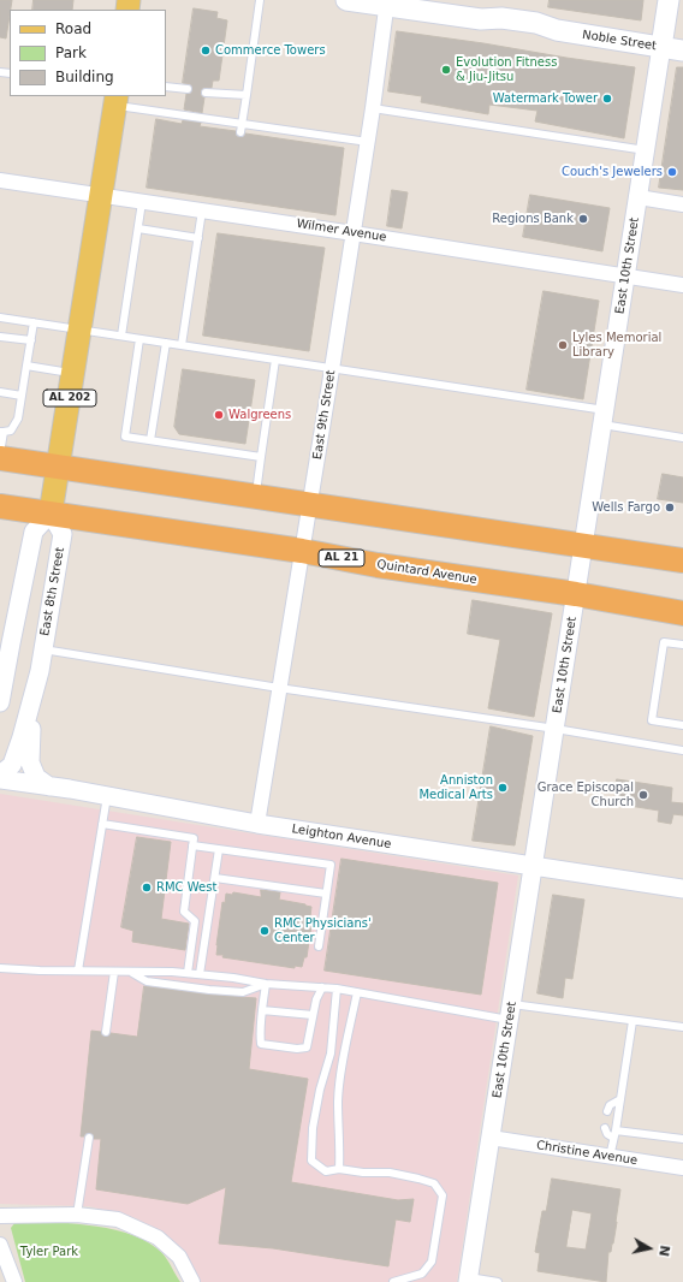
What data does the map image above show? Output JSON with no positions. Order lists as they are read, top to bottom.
{
  "streets": {
    "highway": ["AL 21", "Quintard Avenue"],
    "main road": ["Noble Street", "AL 202"],
    "street": [
      "Wilmer Avenue",
      "East 10th Street",
      "East 9th Street",
      "East 8th Street",
      "Leighton Avenue",
      "Christine Avenue"
    ]
  },
  "crossings": [
    ["Noble Street", "East 10th Street"],
    ["Noble Street", "East 9th Street"],
    ["Wilmer Avenue", "East 10th Street"],
    ["Wilmer Avenue", "AL 202"],
    ["Wilmer Avenue", "East 9th Street"],
    ["East 10th Street", "Quintard Avenue"],
    ["East 10th Street", "Leighton Avenue"],
    ["East 10th Street", "Christine Avenue"],
    ["AL 202", "Quintard Avenue"],
    ["AL 202", "East 8th Street"],
    ["East 9th Street", "Quintard Avenue"],
    ["East 9th Street", "Leighton Avenue"],
    ["Quintard Avenue", "East 8th Street"]
  ],
  "parks": ["Tyler Park"],
  "places": [
    "Commerce Towers",
    "Evolution Fitness & Jiu-Jitsu",
    "Watermark Tower",
    "Couch's Jewelers",
    "Regions Bank",
    "Lyles Memorial Library",
    "Walgreens",
    "Wells Fargo",
    "Anniston Medical Arts",
    "Grace Episcopal Church",
    "RMC West",
    "RMC Physicians' Center"
  ],
  "legend": ["Road", "Park", "Building"],
  "north": "right"
}
